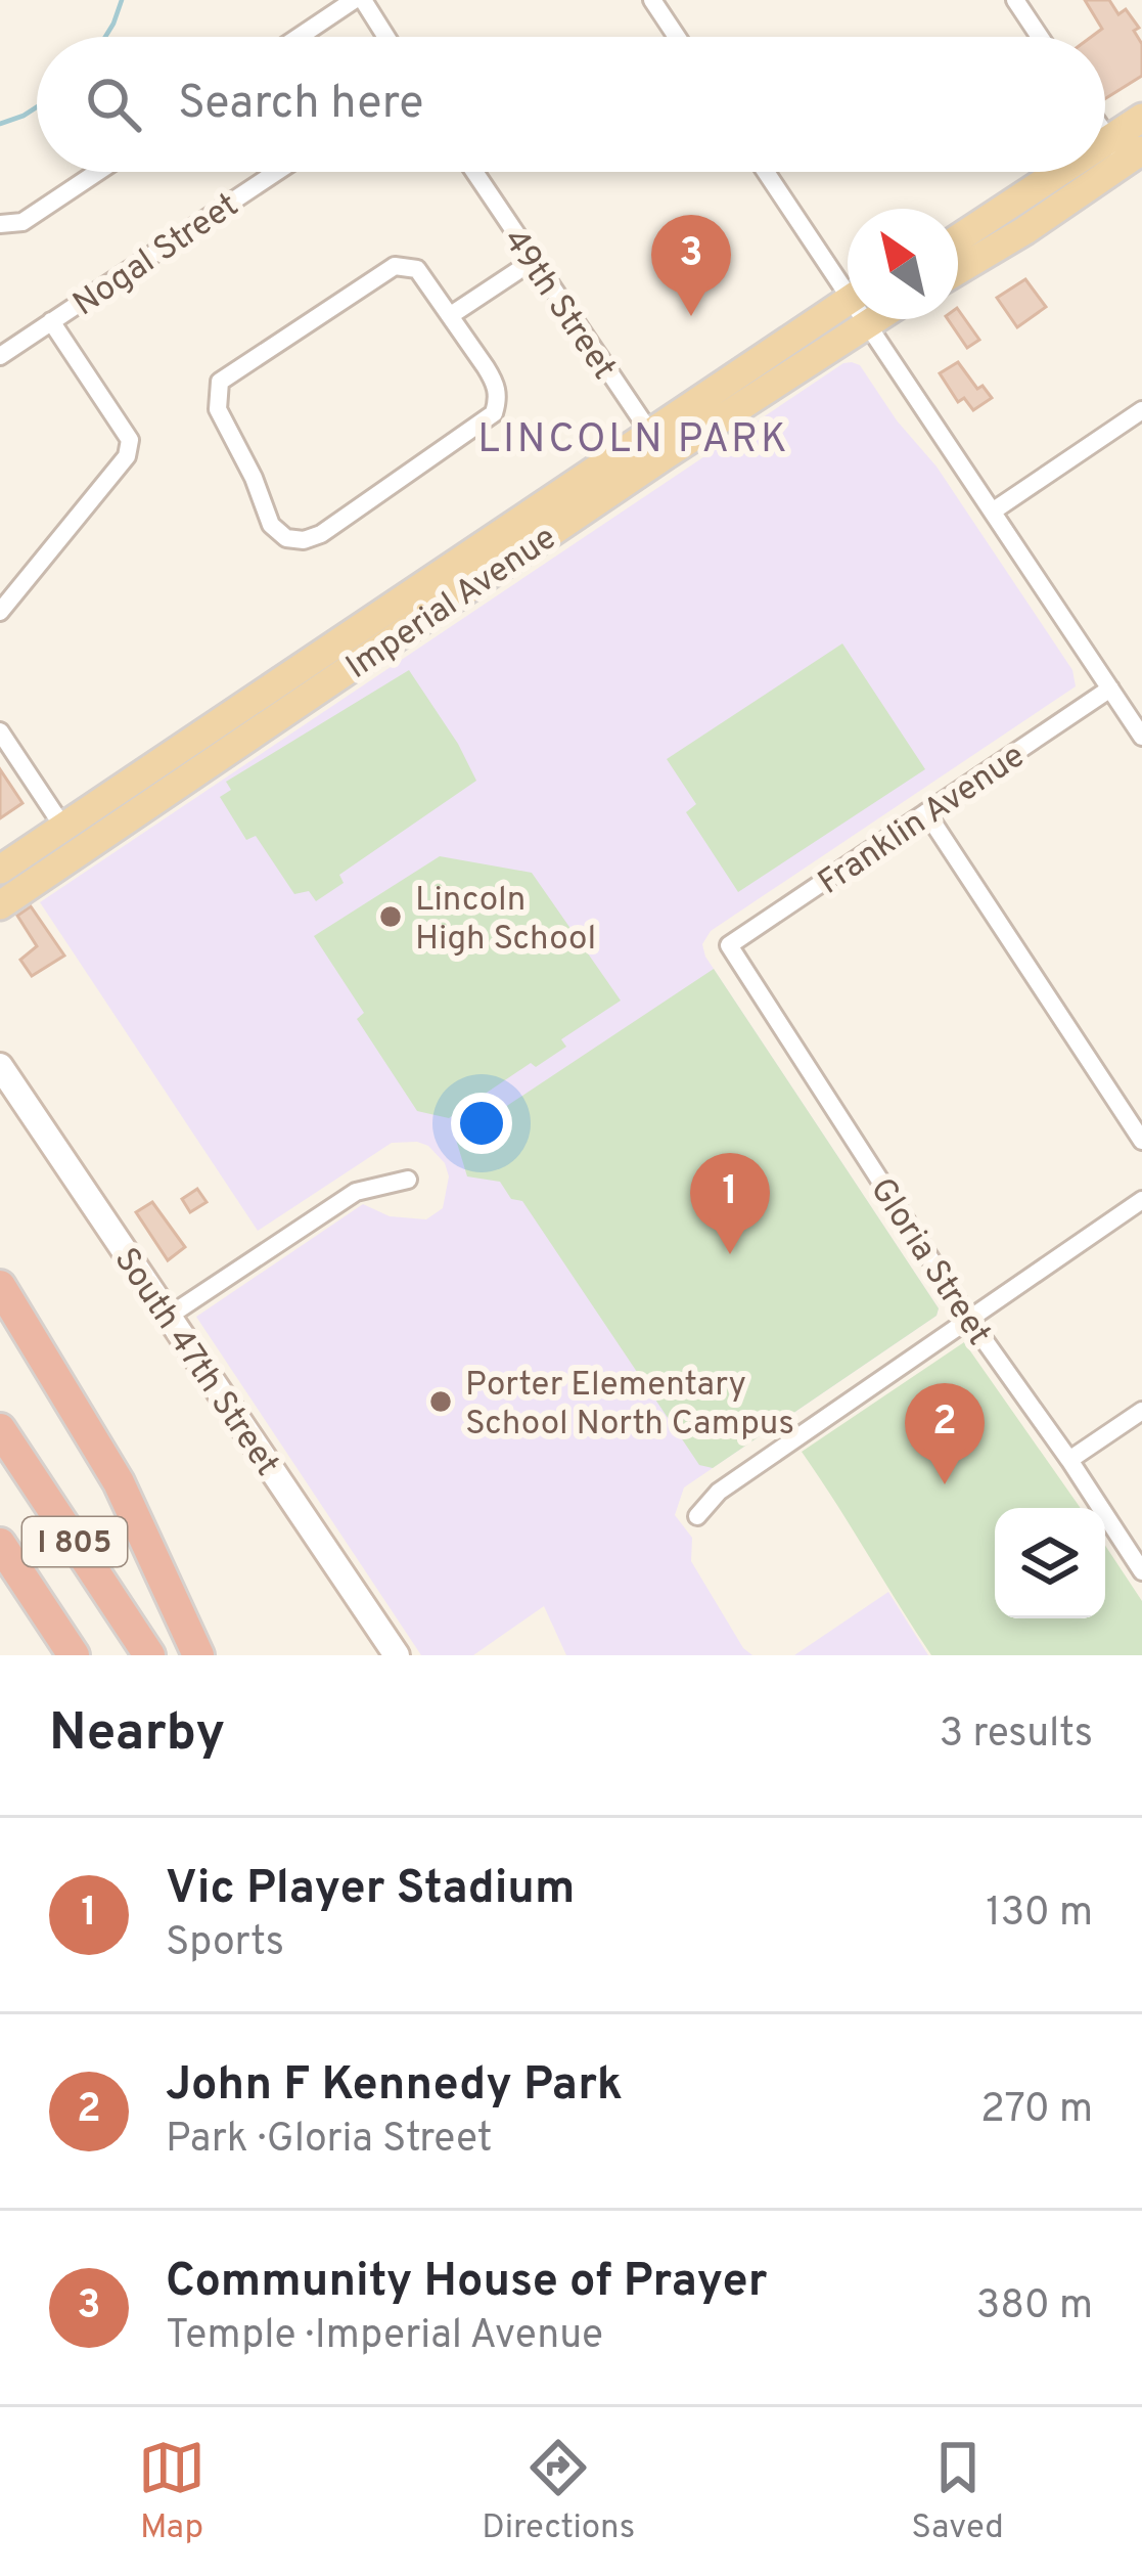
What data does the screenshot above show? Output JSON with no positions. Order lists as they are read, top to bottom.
{
  "streets": {
    "highway": ["I 805"],
    "main road": ["Imperial Avenue", "South 47th Street"],
    "street": [
      "Nogal Street",
      "49th Street",
      "Franklin Avenue",
      "Gloria Street"
    ]
  },
  "crossings": [
    ["49th Street", "Imperial Avenue"],
    ["Franklin Avenue", "Gloria Street"]
  ],
  "districts": ["LINCOLN PARK"],
  "places": ["Lincoln High School", "Porter Elementary School North Campus"],
  "north": "top left",
  "page": {
    "search": "Search here",
    "pins": ["3", "1", "2"],
    "heading": ["Nearby", "3 results"],
    "list": [
      {
        "mark": "1",
        "name": "Vic Player Stadium",
        "note": "Sports",
        "value": "130 m"
      },
      {
        "mark": "2",
        "name": "John F Kennedy Park",
        "note": "Park · Gloria Street",
        "value": "270 m"
      },
      {
        "mark": "3",
        "name": "Community House of Prayer",
        "note": "Temple · Imperial Avenue",
        "value": "380 m"
      }
    ],
    "nav": ["Map", "Directions", "Saved"]
  }
}
